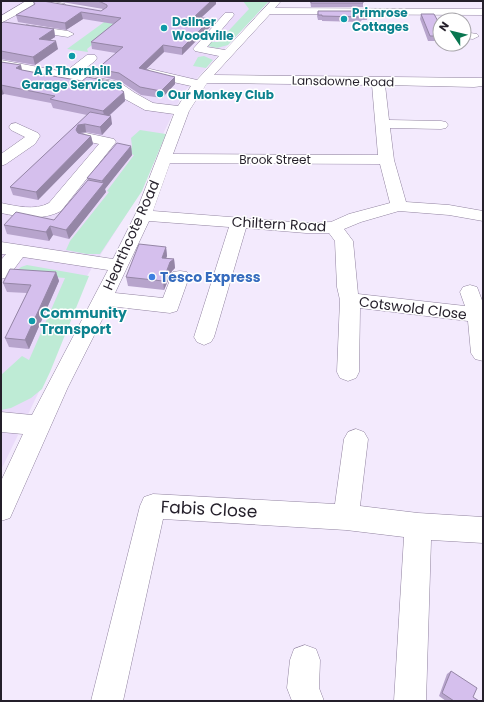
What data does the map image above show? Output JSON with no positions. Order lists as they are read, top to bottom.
{
  "streets": {
    "street": [
      "Lansdowne Road",
      "Brook Street",
      "Chiltern Road",
      "Hearthcote Road",
      "Cotswold Close",
      "Fabis Close"
    ]
  },
  "crossings": [
    ["Lansdowne Road", "Hearthcote Road"],
    ["Brook Street", "Hearthcote Road"],
    ["Chiltern Road", "Hearthcote Road"],
    ["Chiltern Road", "Cotswold Close"]
  ],
  "places": [
    "Primrose Cottages",
    "Dellner Woodville",
    "A R Thornhill Garage Services",
    "Our Monkey Club",
    "Tesco Express",
    "Community Transport"
  ],
  "north": "top left"
}
